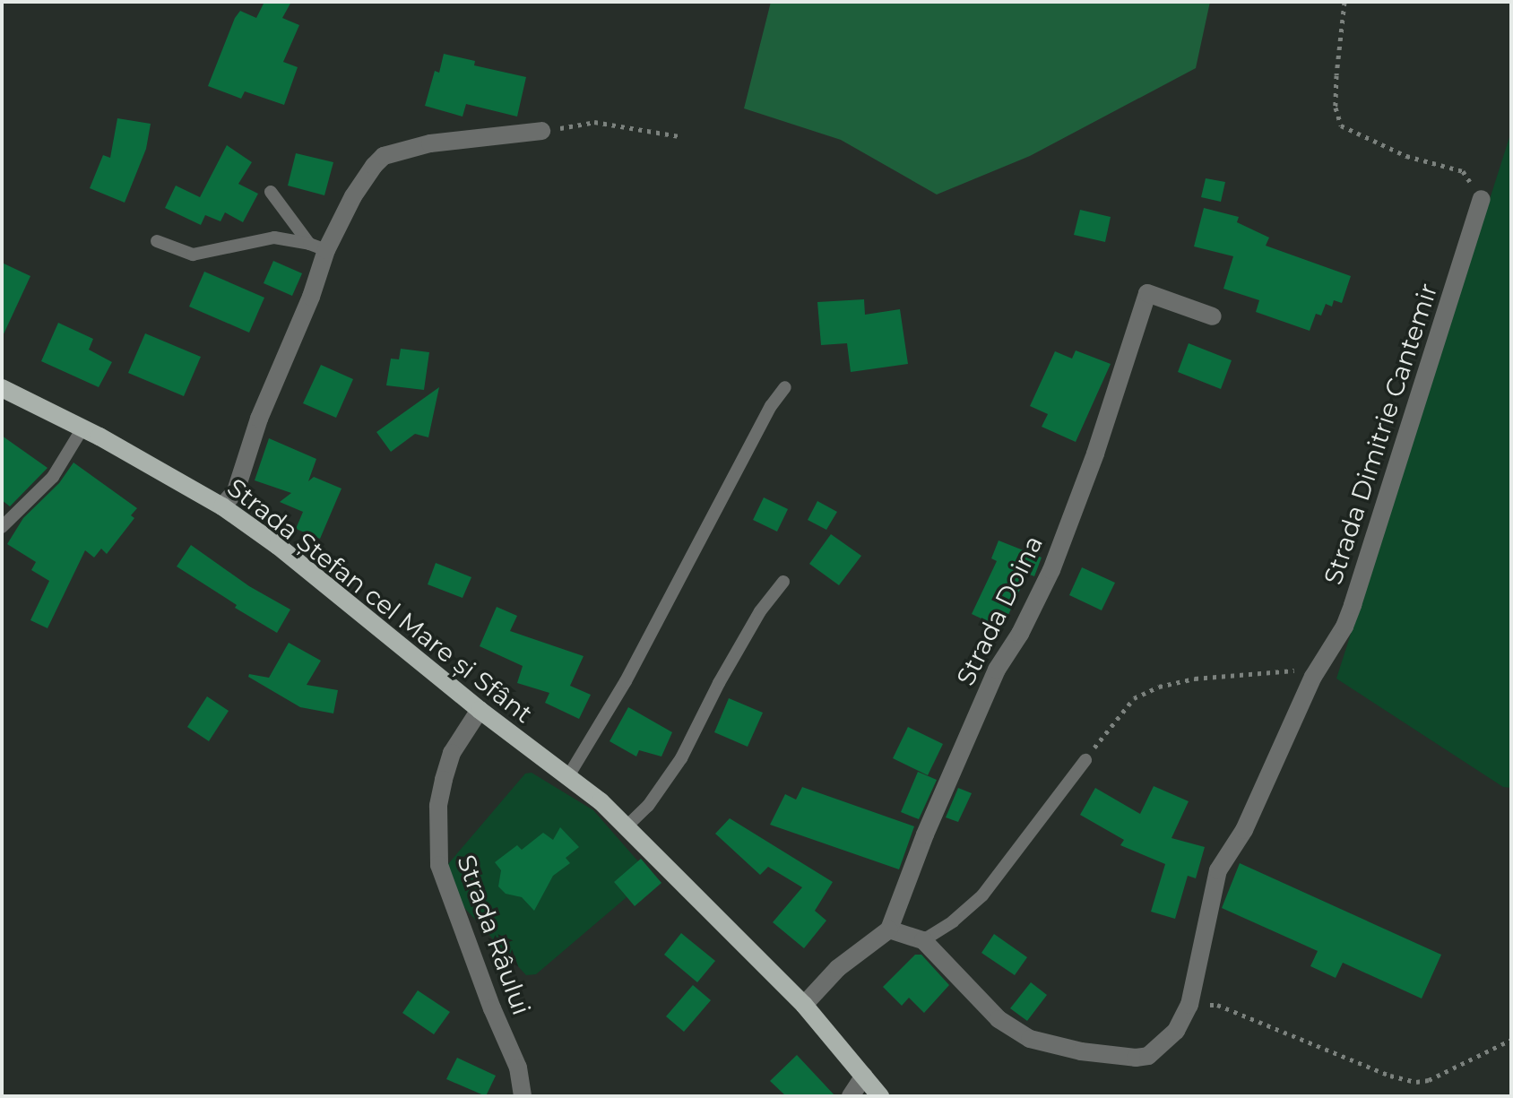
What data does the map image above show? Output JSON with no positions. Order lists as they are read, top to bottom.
{
  "streets": {
    "main road": ["Strada Ștefan cel Mare și Sfânt"],
    "street": ["Strada Dimitrie Cantemir", "Strada Doina", "Strada Râului"]
  },
  "crossings": [
    ["Strada Dimitrie Cantemir", "Strada Doina"],
    ["Strada Ștefan cel Mare și Sfânt", "Strada Râului"]
  ]
}
